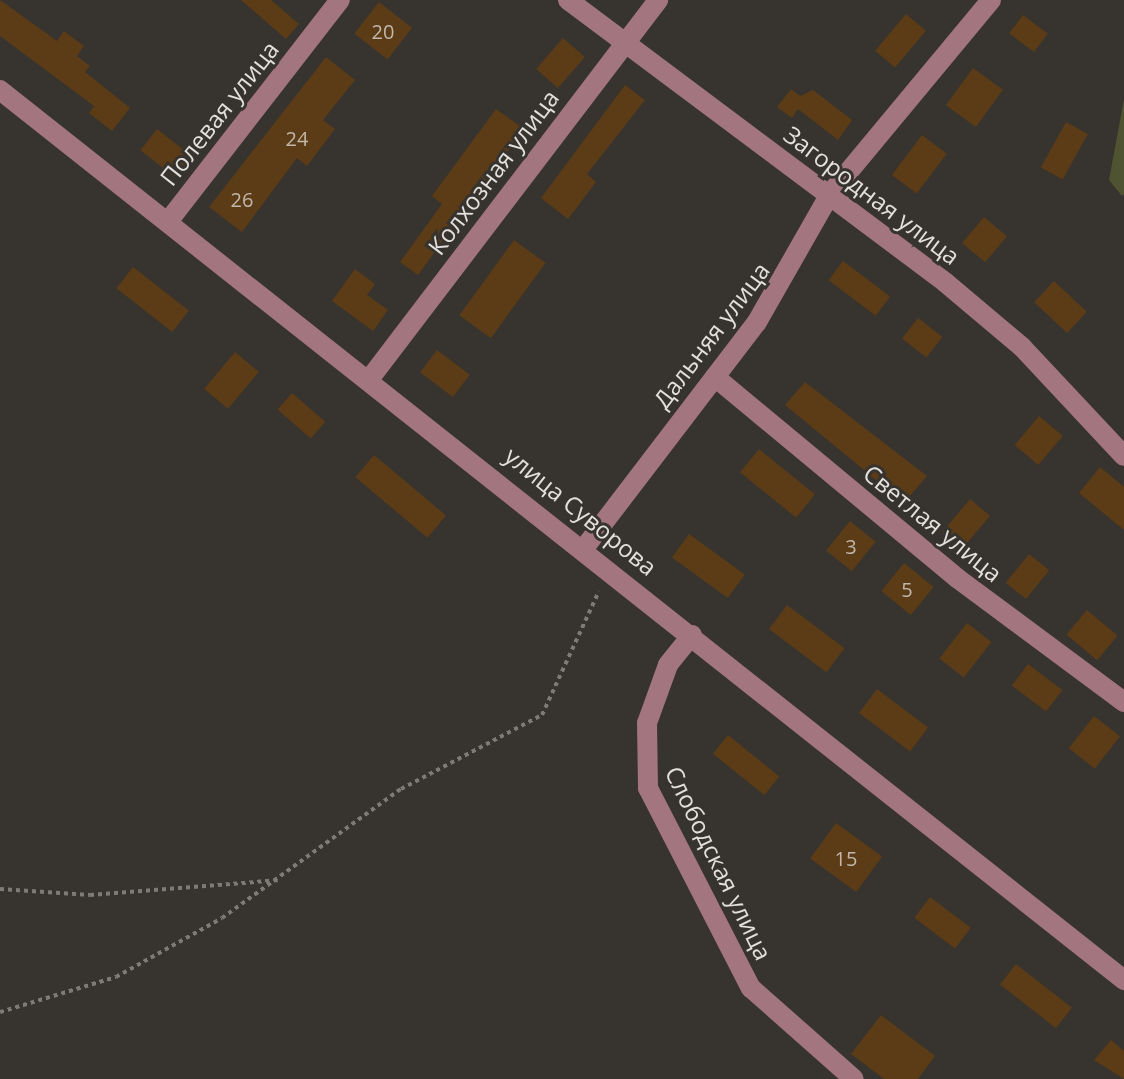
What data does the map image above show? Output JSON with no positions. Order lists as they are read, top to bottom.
{
  "streets": {
    "street": [
      "Полевая улица",
      "Колхозная улица",
      "Загородная улица",
      "Дальняя улица",
      "улица Суворова",
      "Светлая улица",
      "Слободская улица"
    ]
  },
  "crossings": [
    ["Полевая улица", "улица Суворова"],
    ["Колхозная улица", "Загородная улица"],
    ["Колхозная улица", "улица Суворова"],
    ["Загородная улица", "Дальняя улица"],
    ["Дальняя улица", "улица Суворова"],
    ["Дальняя улица", "Светлая улица"],
    ["улица Суворова", "Слободская улица"]
  ],
  "house_numbers": [
    "20",
    "24",
    "26",
    "3",
    "5",
    "15"
  ]
}
